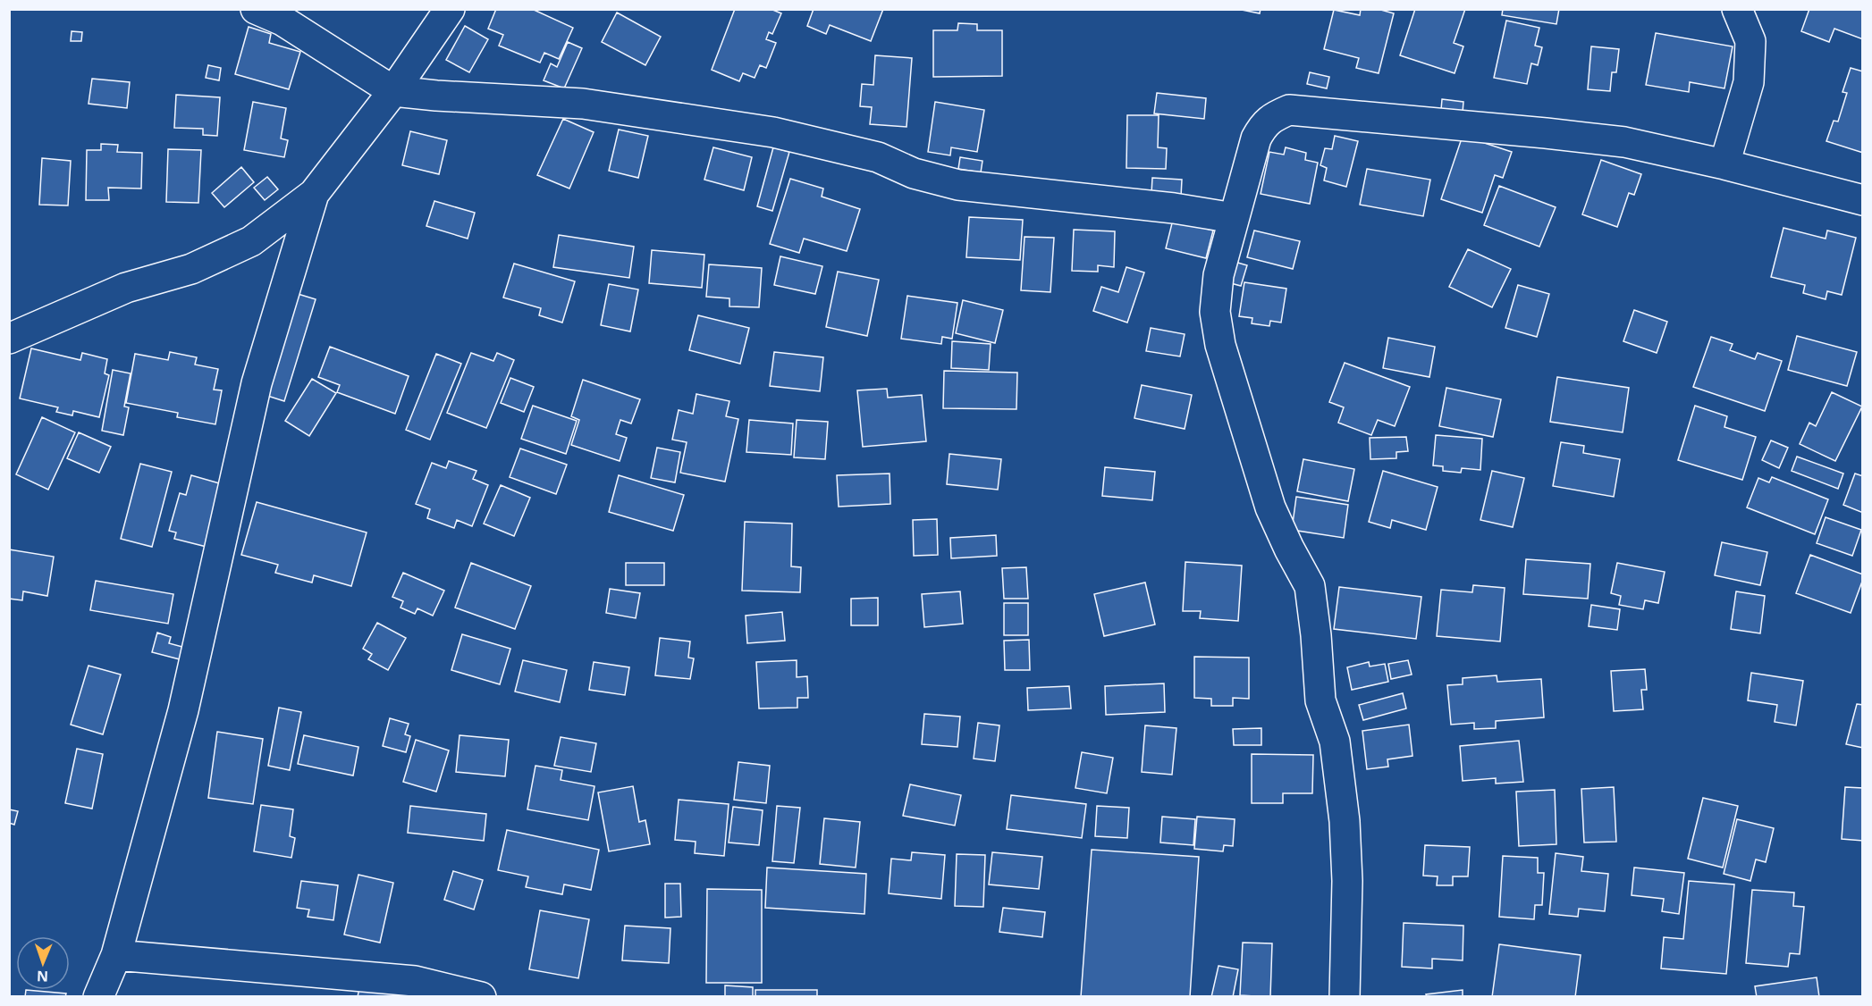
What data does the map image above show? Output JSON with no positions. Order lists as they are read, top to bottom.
{
  "north": "bottom"
}
